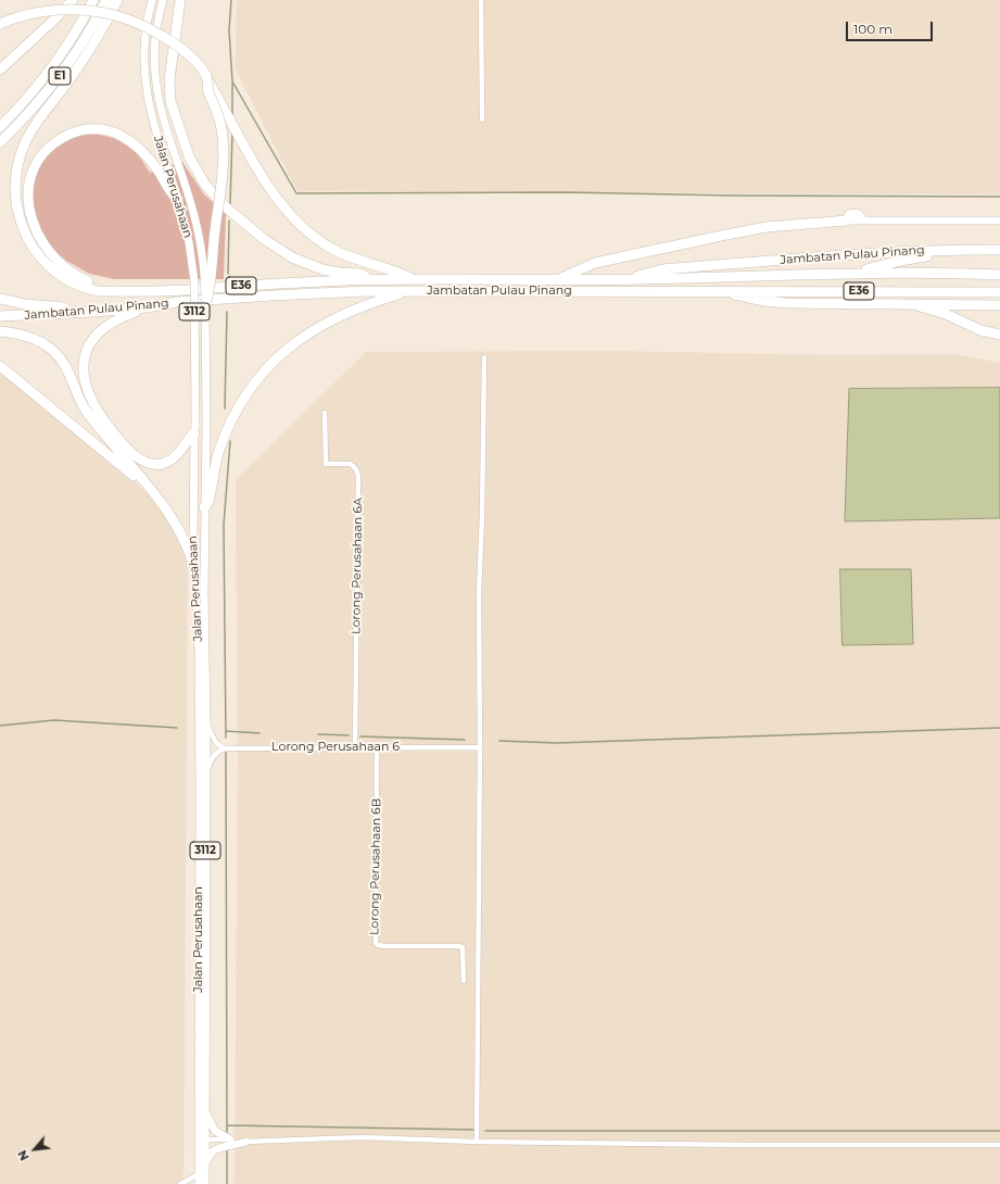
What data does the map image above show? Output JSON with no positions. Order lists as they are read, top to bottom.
{
  "streets": {
    "highway": ["E1", "Jambatan Pulau Pinang", "E36"],
    "main road": ["Jalan Perusahaan", "3112"],
    "street": ["Lorong Perusahaan 6A", "Lorong Perusahaan 6", "Lorong Perusahaan 6B"]
  },
  "crossings": [
    ["Lorong Perusahaan 6A", "Lorong Perusahaan 6"],
    ["Lorong Perusahaan 6", "Lorong Perusahaan 6B"]
  ],
  "scale_bar": "100 m",
  "north": "bottom left"
}
